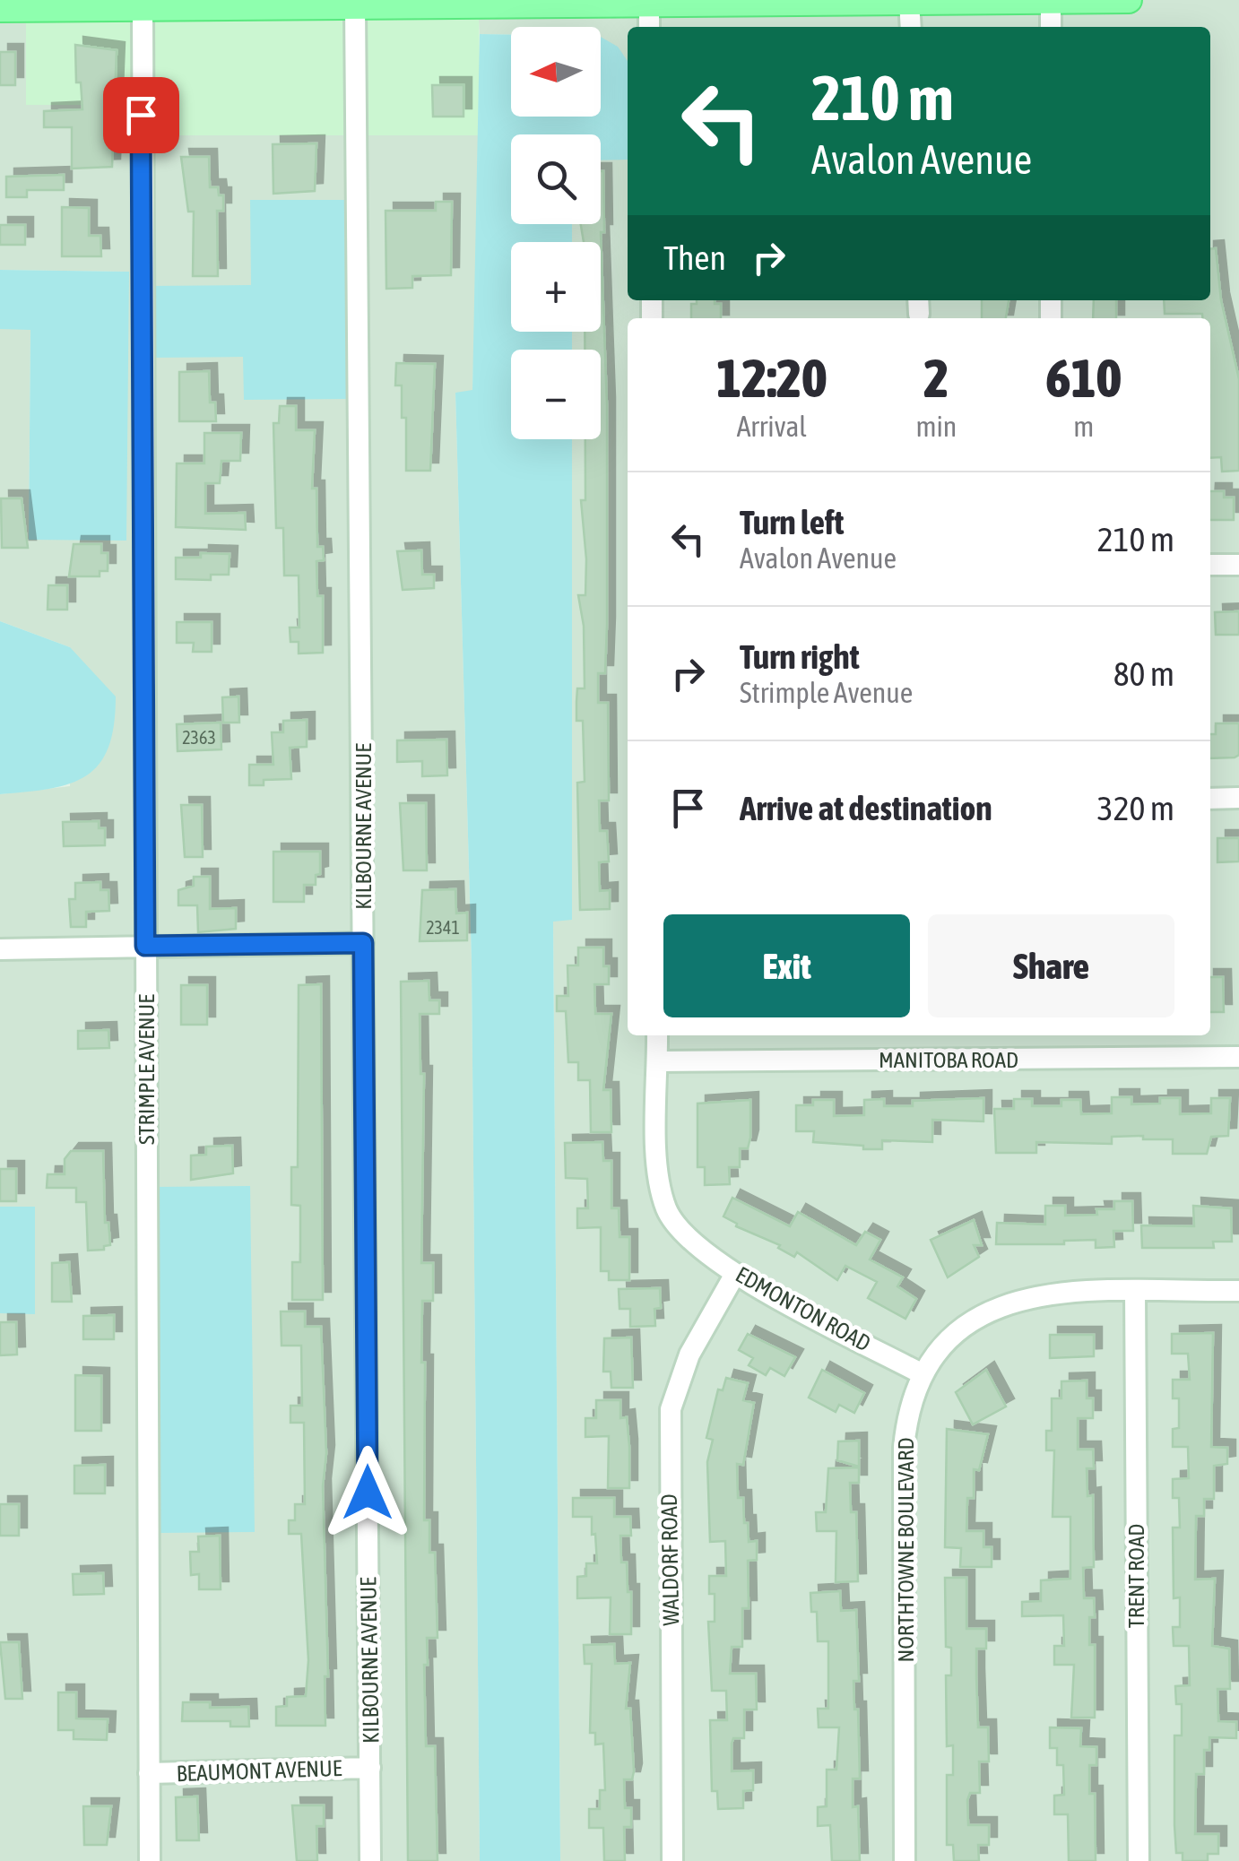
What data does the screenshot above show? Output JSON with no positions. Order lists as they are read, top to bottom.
{
  "streets": {
    "street": [
      "KILBOURNE AVENUE",
      "MANITOBA ROAD",
      "STRIMPLE AVENUE",
      "EDMONTON ROAD",
      "NORTHTOWNE BOULEVARD",
      "WALDORF ROAD",
      "TRENT ROAD",
      "BEAUMONT AVENUE"
    ]
  },
  "crossings": [
    ["KILBOURNE AVENUE", "BEAUMONT AVENUE"],
    ["MANITOBA ROAD", "EDMONTON ROAD"],
    ["STRIMPLE AVENUE", "BEAUMONT AVENUE"],
    ["EDMONTON ROAD", "NORTHTOWNE BOULEVARD"],
    ["EDMONTON ROAD", "WALDORF ROAD"],
    ["NORTHTOWNE BOULEVARD", "TRENT ROAD"]
  ],
  "house_numbers": ["2363", "2341"],
  "north": "left",
  "page": {
    "map_buttons": ["+", "−"],
    "turn": ["210 m", "Avalon Avenue"],
    "then": "Then",
    "eta": [
      "12:20",
      "Arrival",
      "2",
      "min",
      "610",
      "m"
    ],
    "list": [
      {
        "name": "Turn left",
        "note": "Avalon Avenue",
        "value": "210 m"
      },
      {
        "name": "Turn right",
        "note": "Strimple Avenue",
        "value": "80 m"
      },
      {
        "name": "Arrive at destination",
        "value": "320 m"
      }
    ],
    "buttons": ["Exit", "Share"]
  }
}
